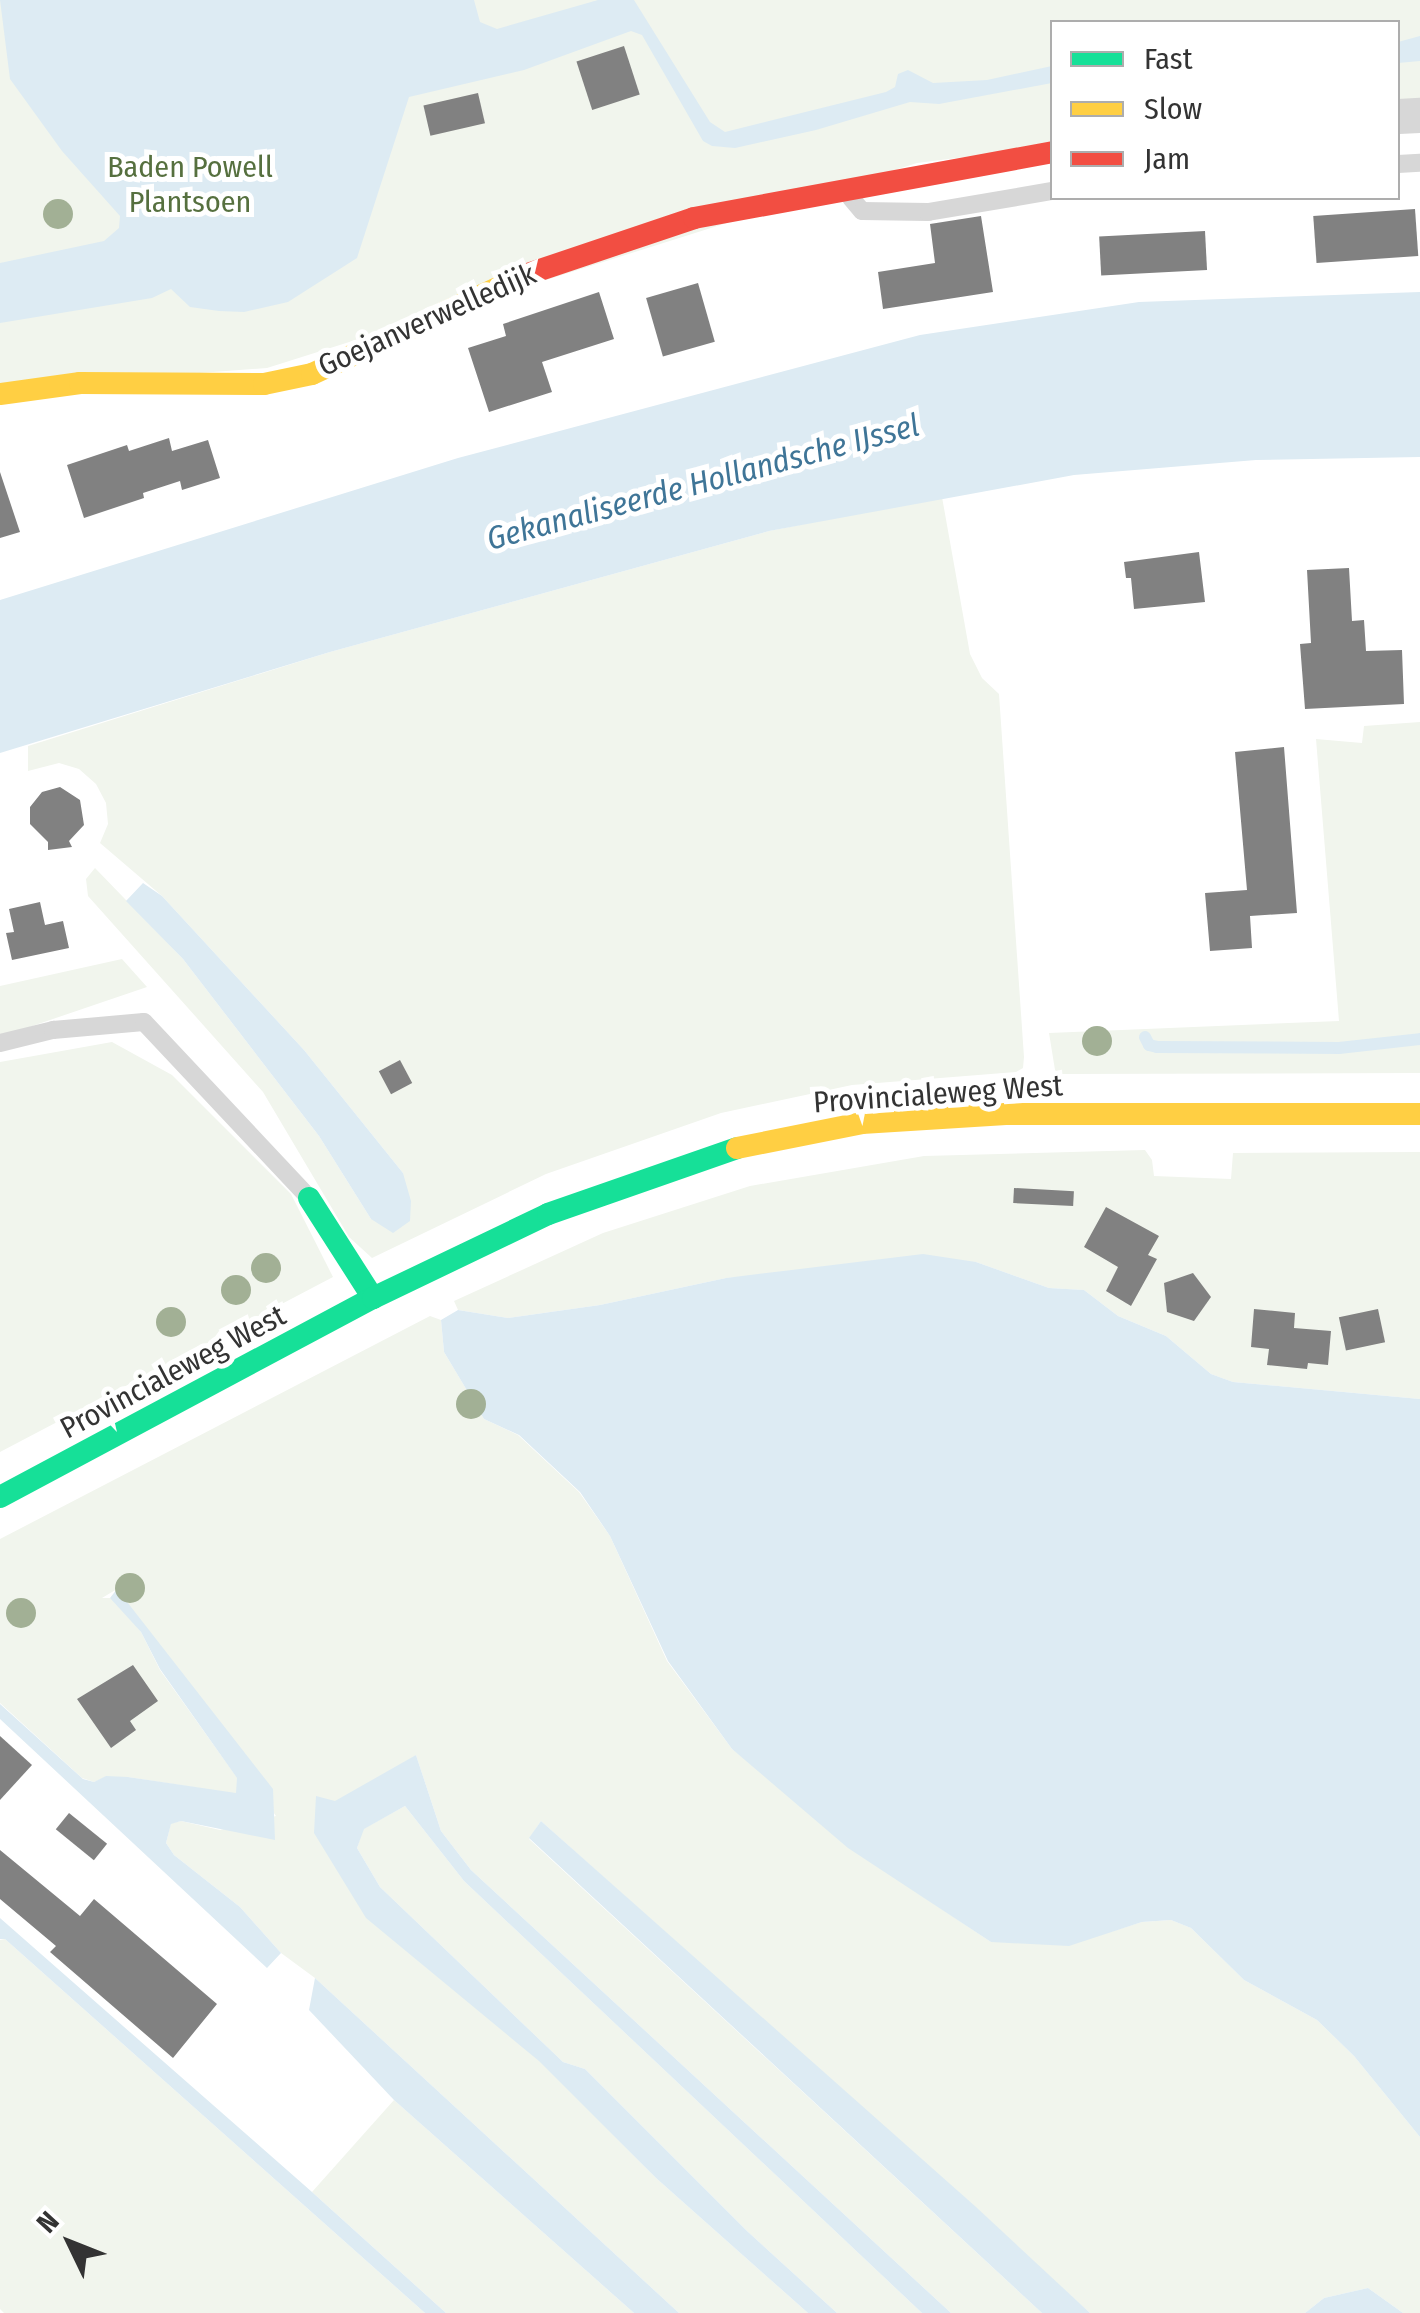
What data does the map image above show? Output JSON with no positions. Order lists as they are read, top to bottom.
{
  "streets": {
    "main road": ["Goejanverwelledijk", "Provincialeweg West"]
  },
  "water": ["Gekanaliseerde Hollandsche IJssel"],
  "parks": ["Baden Powell Plantsoen"],
  "legend": ["Fast", "Slow", "Jam"],
  "north": "top left"
}
